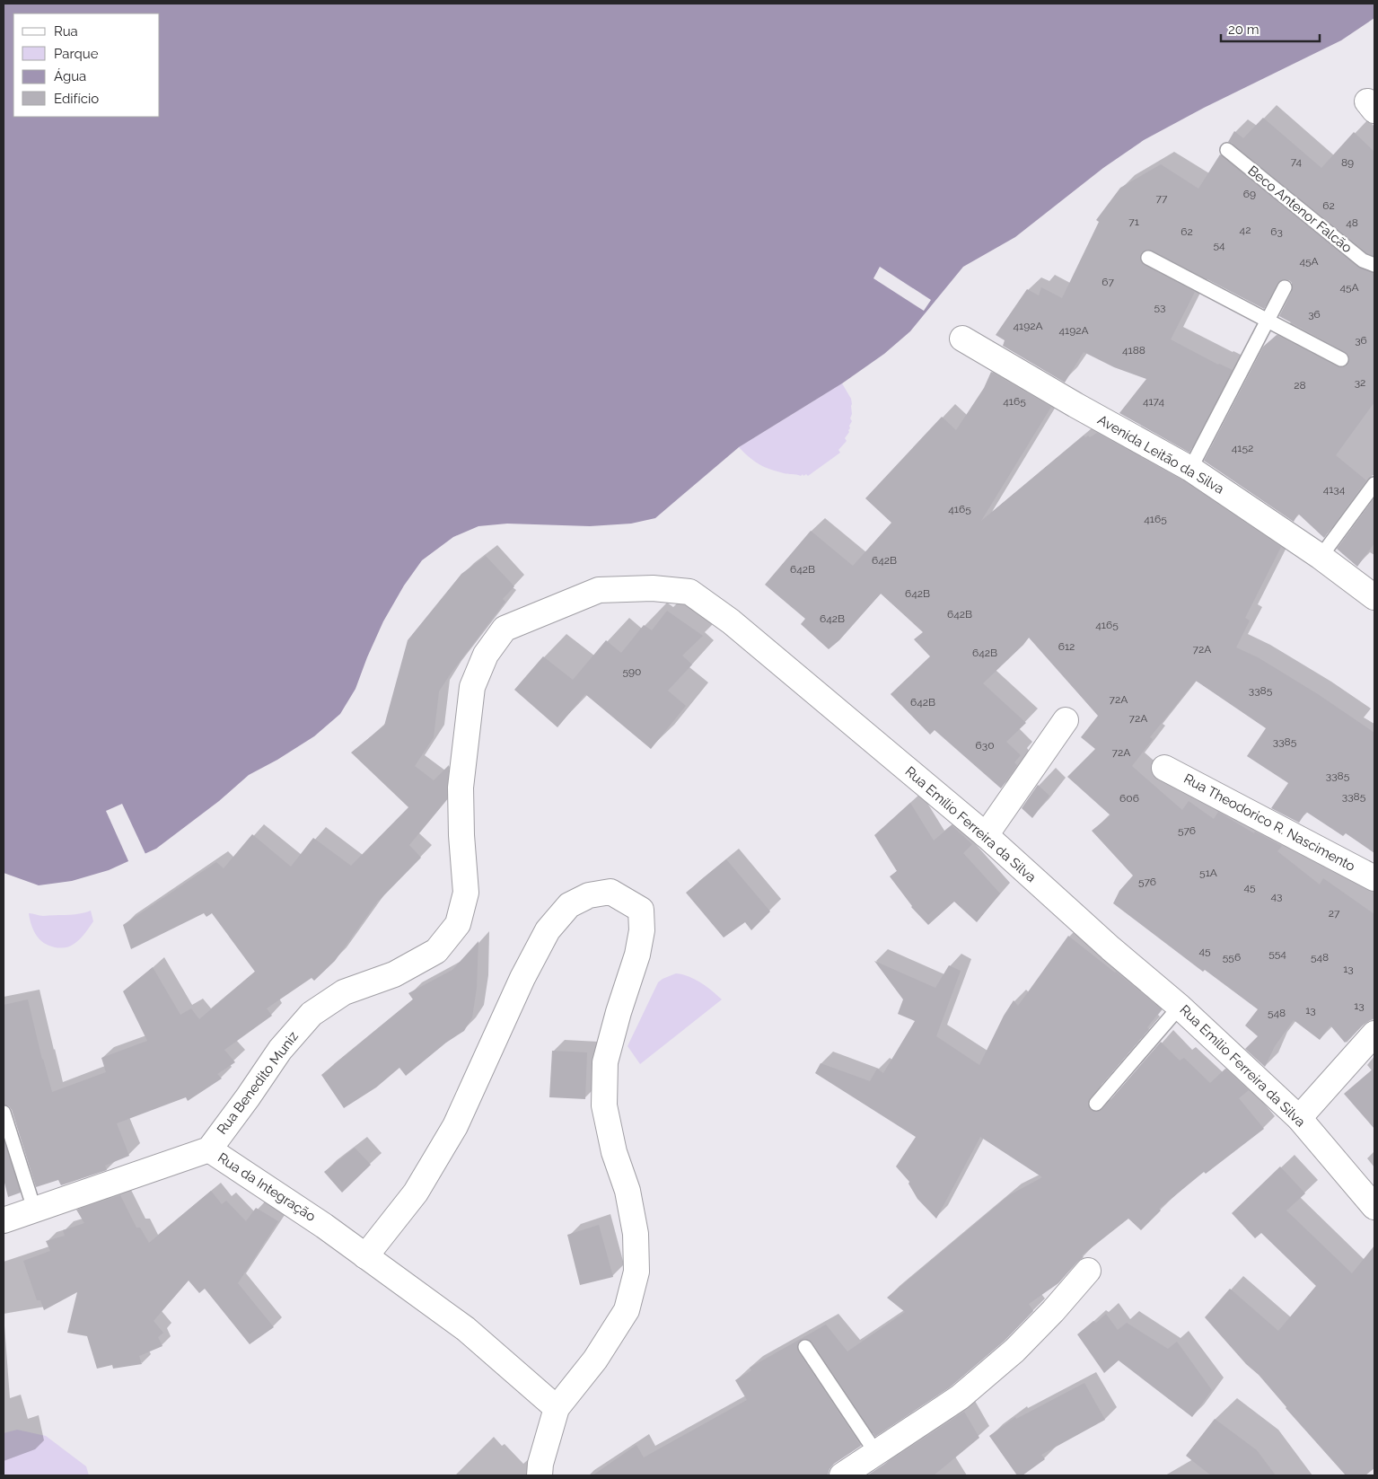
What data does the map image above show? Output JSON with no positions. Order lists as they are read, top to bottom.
{
  "streets": {
    "street": [
      "Avenida Leitão da Silva",
      "Rua Theodorico R. Nascimento",
      "Rua Emílio Ferreira da Silva",
      "Rua Benedito Muniz",
      "Rua da Integração"
    ],
    "lane": ["Beco Antenor Falcão"]
  },
  "crossings": [
    ["Rua Emílio Ferreira da Silva", "Rua Benedito Muniz"],
    ["Rua Benedito Muniz", "Rua da Integração"]
  ],
  "house_numbers": [
    "74",
    "89",
    "69",
    "77",
    "62",
    "71",
    "48",
    "42",
    "62",
    "63",
    "54",
    "45A",
    "67",
    "45A",
    "53",
    "36",
    "4192A",
    "4192A",
    "36",
    "4188",
    "32",
    "28",
    "4165",
    "4174",
    "4152",
    "4134",
    "4165",
    "4165",
    "642B",
    "642B",
    "642B",
    "642B",
    "642B",
    "4165",
    "612",
    "72A",
    "642B",
    "590",
    "3385",
    "72A",
    "642B",
    "72A",
    "3385",
    "630",
    "72A",
    "3385",
    "3385",
    "606",
    "576",
    "51A",
    "576",
    "45",
    "43",
    "27",
    "45",
    "554",
    "556",
    "548",
    "13",
    "13",
    "13",
    "548"
  ],
  "legend": [
    "Rua",
    "Parque",
    "Água",
    "Edifício"
  ],
  "scale_bar": "20 m"
}
